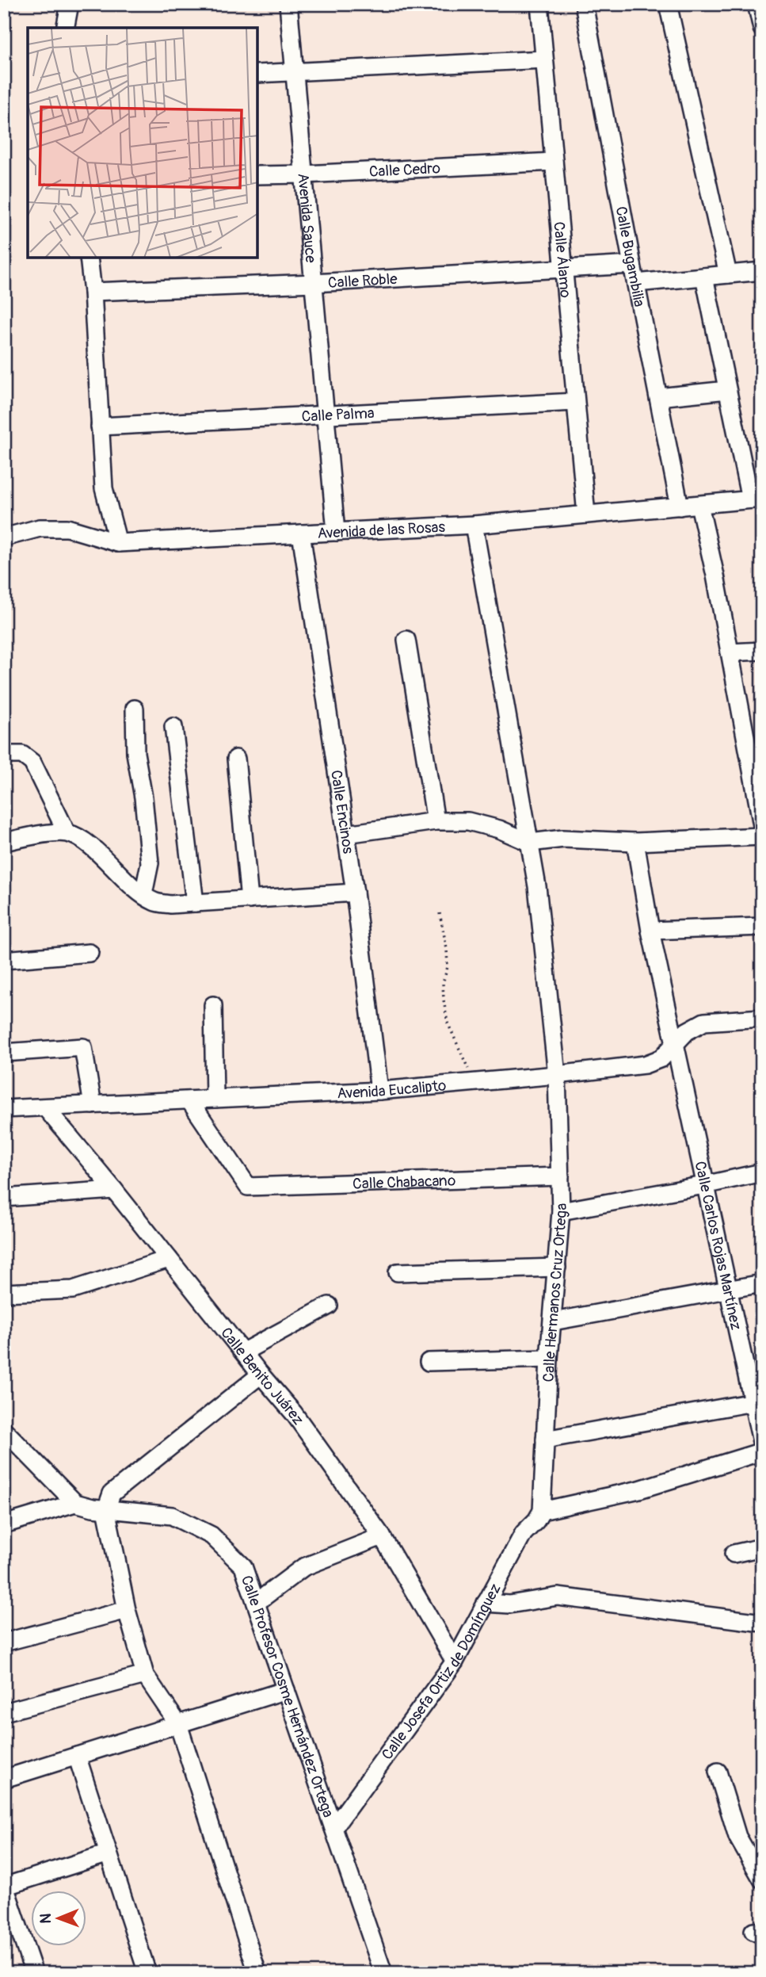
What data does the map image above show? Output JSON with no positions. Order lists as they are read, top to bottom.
{
  "streets": {
    "street": [
      "Calle Cedro",
      "Avenida Sauce",
      "Calle Bugambilia",
      "Calle Álamo",
      "Calle Roble",
      "Calle Palma",
      "Avenida de las Rosas",
      "Calle Encinos",
      "Avenida Eucalipto",
      "Calle Chabacano",
      "Calle Carlos Rojas Martínez",
      "Calle Hermanos Cruz Ortega",
      "Calle Benito Juárez",
      "Calle Josefa Ortiz de Domínguez",
      "Calle Profesor Cosme Hernández Ortega"
    ]
  },
  "crossings": [
    ["Calle Cedro", "Avenida Sauce"],
    ["Calle Cedro", "Calle Álamo"],
    ["Avenida Sauce", "Calle Roble"],
    ["Avenida Sauce", "Calle Palma"],
    ["Avenida Sauce", "Avenida de las Rosas"],
    ["Calle Bugambilia", "Calle Roble"],
    ["Calle Bugambilia", "Avenida de las Rosas"],
    ["Calle Álamo", "Calle Roble"],
    ["Calle Álamo", "Calle Palma"],
    ["Calle Álamo", "Avenida de las Rosas"],
    ["Avenida de las Rosas", "Calle Encinos"],
    ["Avenida de las Rosas", "Calle Hermanos Cruz Ortega"],
    ["Calle Encinos", "Avenida Eucalipto"],
    ["Avenida Eucalipto", "Calle Chabacano"],
    ["Avenida Eucalipto", "Calle Carlos Rojas Martínez"],
    ["Avenida Eucalipto", "Calle Hermanos Cruz Ortega"],
    ["Avenida Eucalipto", "Calle Benito Juárez"],
    ["Calle Chabacano", "Calle Hermanos Cruz Ortega"],
    ["Calle Hermanos Cruz Ortega", "Calle Josefa Ortiz de Domínguez"],
    ["Calle Benito Juárez", "Calle Josefa Ortiz de Domínguez"],
    ["Calle Josefa Ortiz de Domínguez", "Calle Profesor Cosme Hernández Ortega"]
  ],
  "north": "left"
}
